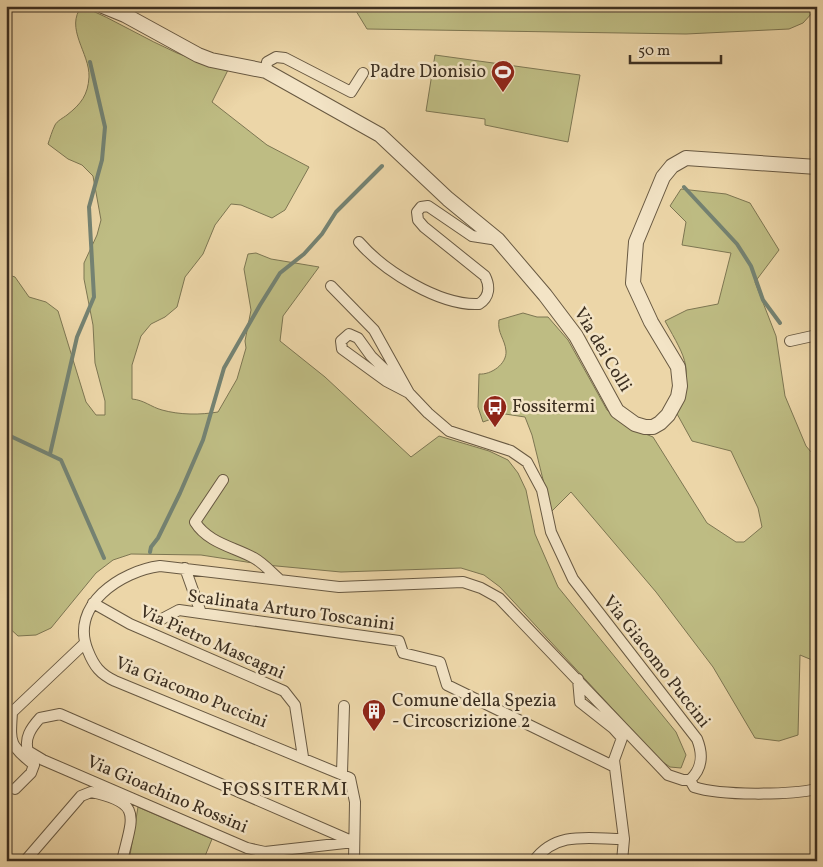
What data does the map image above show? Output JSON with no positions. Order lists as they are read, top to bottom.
{
  "streets": {
    "street": [
      "Via dei Colli",
      "Scalinata Arturo Toscanini",
      "Via Pietro Mascagni",
      "Via Giacomo Puccini",
      "Via Gioachino Rossini"
    ]
  },
  "crossings": [
    ["Via Pietro Mascagni", "Via Giacomo Puccini"]
  ],
  "districts": ["FOSSITERMI"],
  "places": {
    "sports": ["Padre Dionisio"],
    "bus stop": ["Fossitermi"],
    "building": ["Comune della Spezia - Circoscrizione 2"]
  },
  "scale_bar": "50 m"
}
